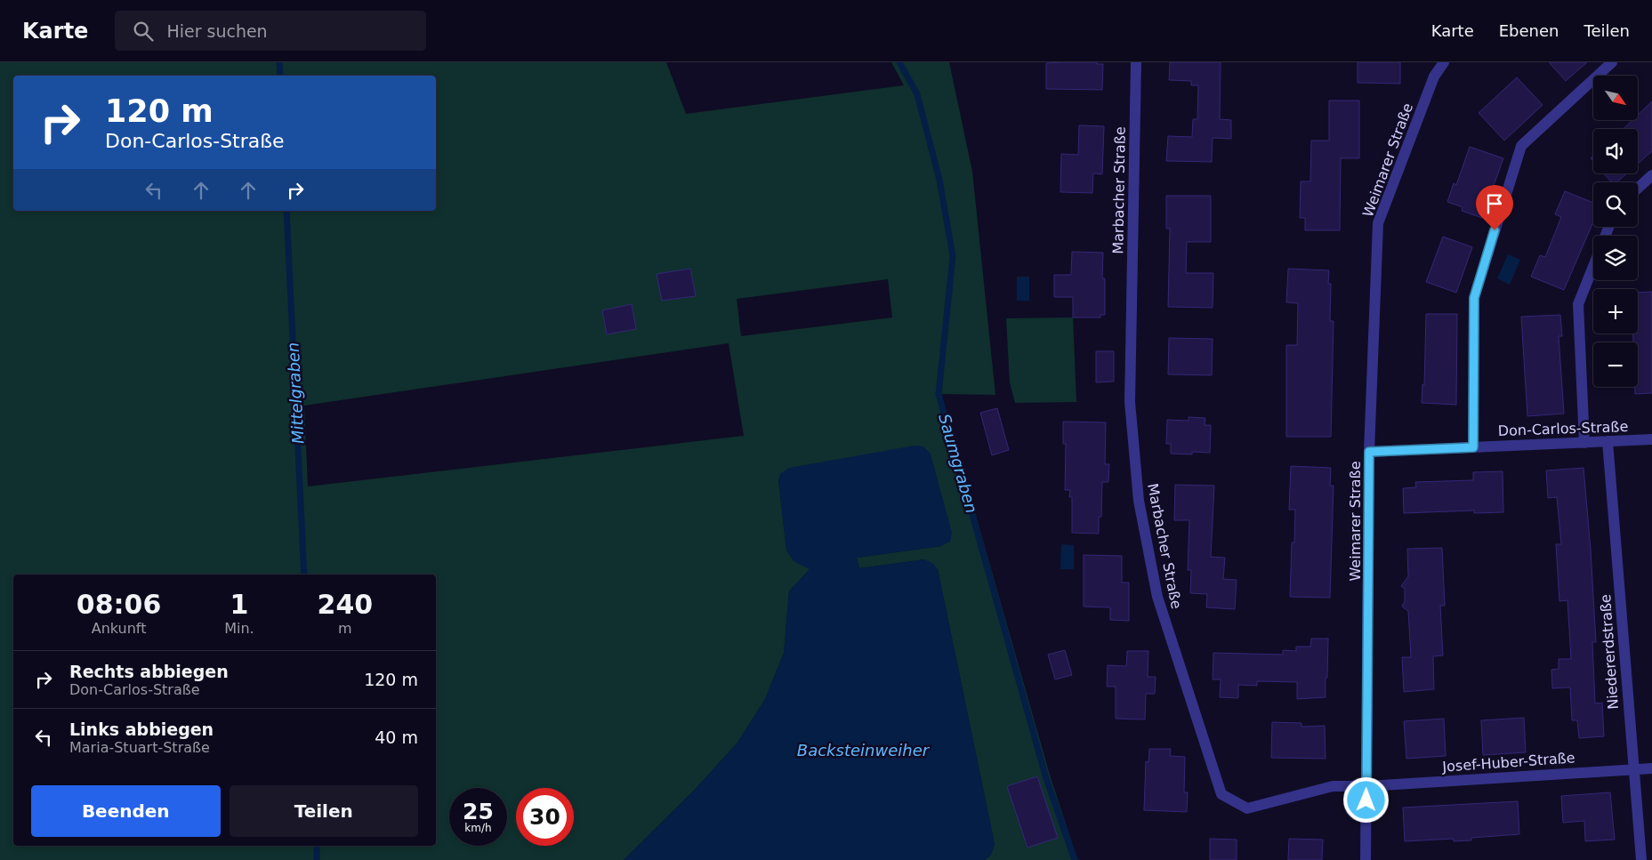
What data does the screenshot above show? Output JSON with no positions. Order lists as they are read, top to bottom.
{
  "streets": {
    "street": [
      "Weimarer Straße",
      "Marbacher Straße",
      "Don-Carlos-Straße",
      "Niedererdstraße",
      "Josef-Huber-Straße"
    ]
  },
  "crossings": [
    ["Weimarer Straße", "Marbacher Straße"],
    ["Weimarer Straße", "Don-Carlos-Straße"],
    ["Weimarer Straße", "Josef-Huber-Straße"],
    ["Marbacher Straße", "Josef-Huber-Straße"],
    ["Don-Carlos-Straße", "Niedererdstraße"],
    ["Niedererdstraße", "Josef-Huber-Straße"]
  ],
  "water": ["Mittelgraben", "Saumgraben", "Backsteinweiher"],
  "north": "bottom right",
  "page": {
    "header": "Karte",
    "search": "Hier suchen",
    "nav": ["Karte", "Ebenen", "Teilen"],
    "map_buttons": ["+", "−"],
    "turn": ["120 m", "Don-Carlos-Straße"],
    "eta": [
      "08:06",
      "Ankunft",
      "1",
      "Min.",
      "240",
      "m"
    ],
    "list": [
      {
        "name": "Rechts abbiegen",
        "note": "Don-Carlos-Straße",
        "value": "120 m"
      },
      {
        "name": "Links abbiegen",
        "note": "Maria-Stuart-Straße",
        "value": "40 m"
      }
    ],
    "buttons": ["Beenden", "Teilen"],
    "speed": "25 km/h",
    "limit": "30"
  }
}
